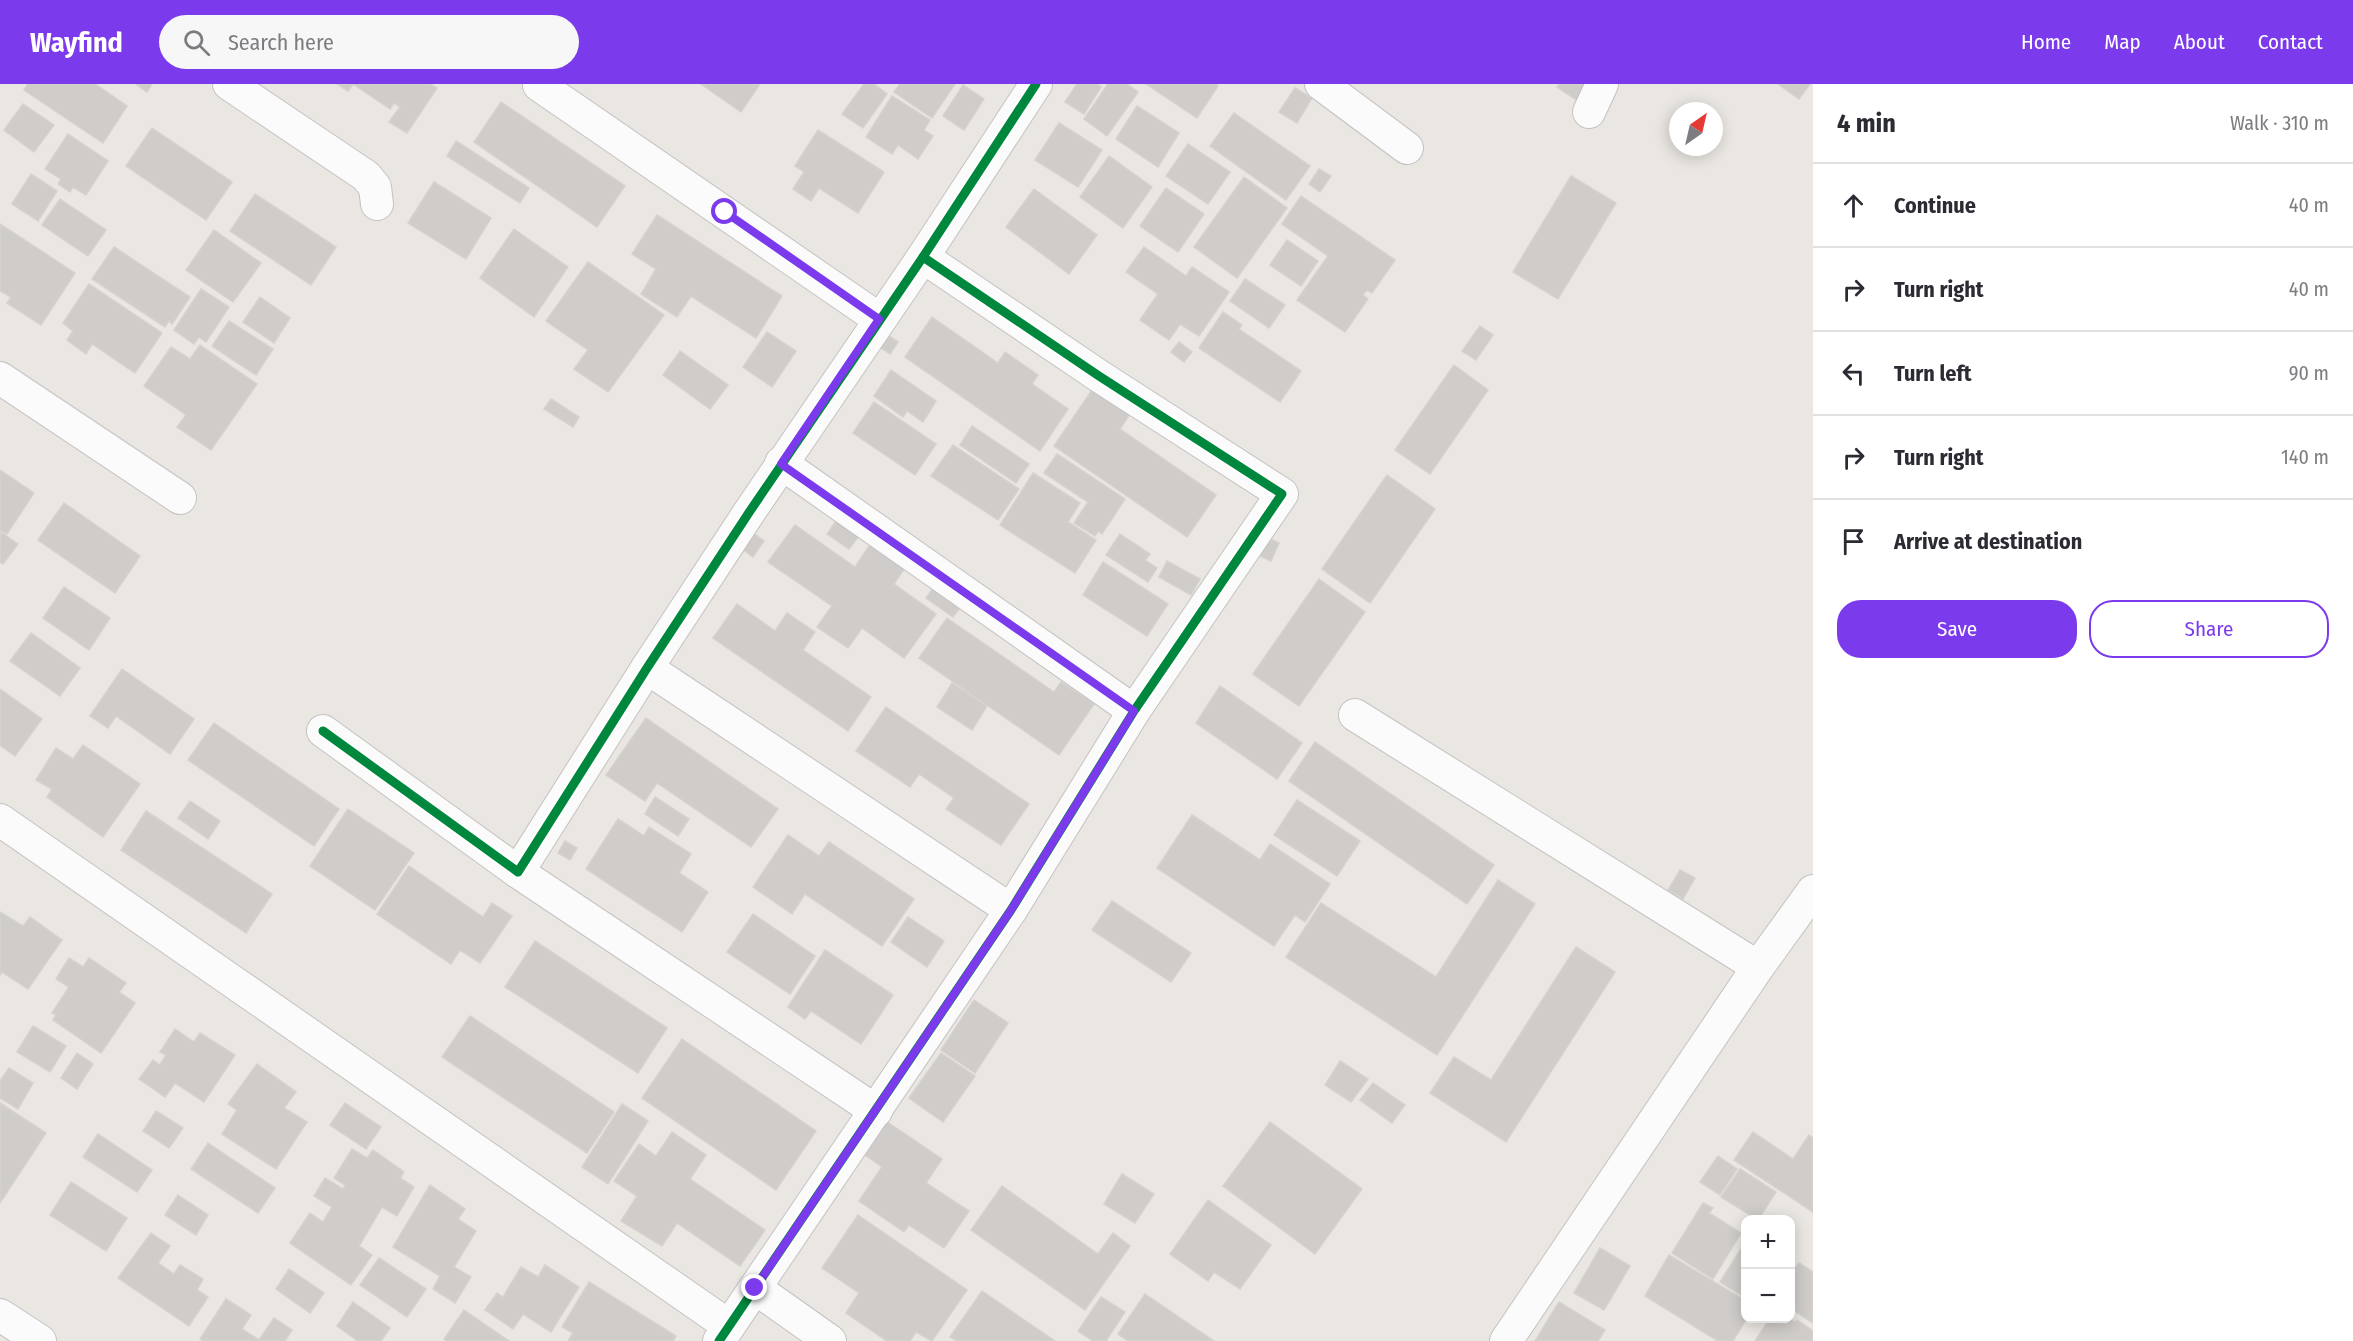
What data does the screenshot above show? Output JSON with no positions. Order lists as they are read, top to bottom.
{
  "north": "top right",
  "page": {
    "header": "Wayfind",
    "search": "Search here",
    "nav": [
      "Home",
      "Map",
      "About",
      "Contact"
    ],
    "heading": ["4 min", "Walk · 310 m"],
    "list": [
      ["Continue", "40 m"],
      ["Turn right", "40 m"],
      ["Turn left", "90 m"],
      ["Turn right", "140 m"],
      "Arrive at destination"
    ],
    "buttons": ["Save", "Share"],
    "map_buttons": ["+", "−"]
  }
}
